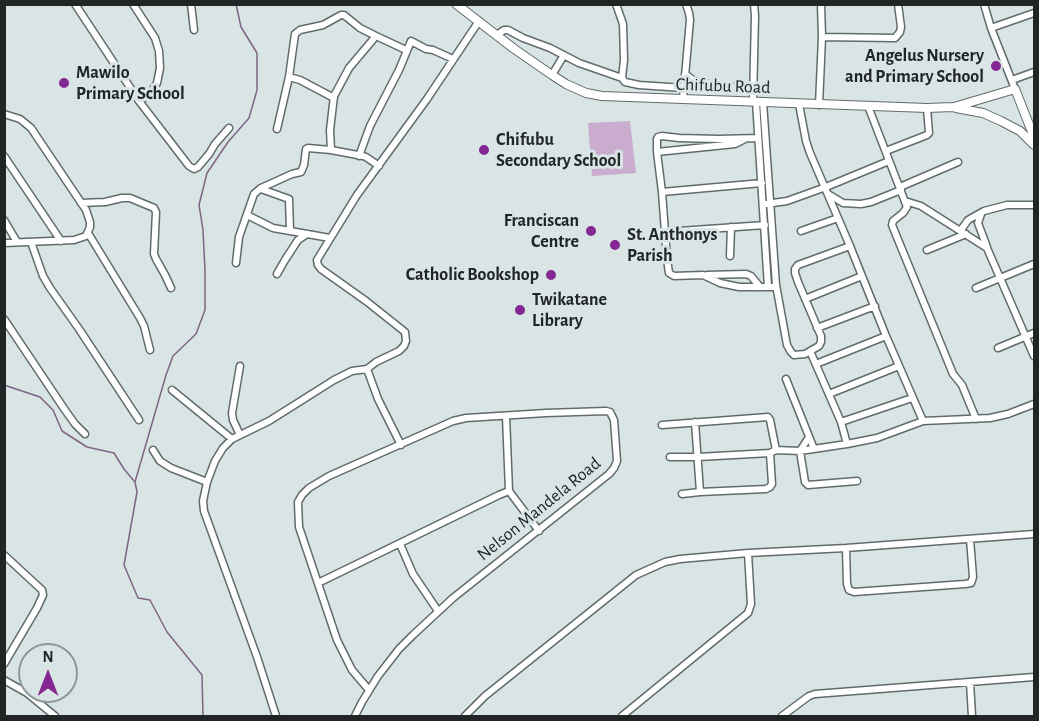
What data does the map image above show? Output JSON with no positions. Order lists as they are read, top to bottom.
{
  "streets": {
    "main road": ["Chifubu Road"],
    "street": ["Nelson Mandela Road"]
  },
  "places": [
    "Angelus Nursery and Primary School",
    "Mawilo Primary School",
    "Chifubu Secondary School",
    "Franciscan Centre",
    "St. Anthonys Parish",
    "Catholic Bookshop",
    "Twikatane Library"
  ],
  "north": "top"
}
